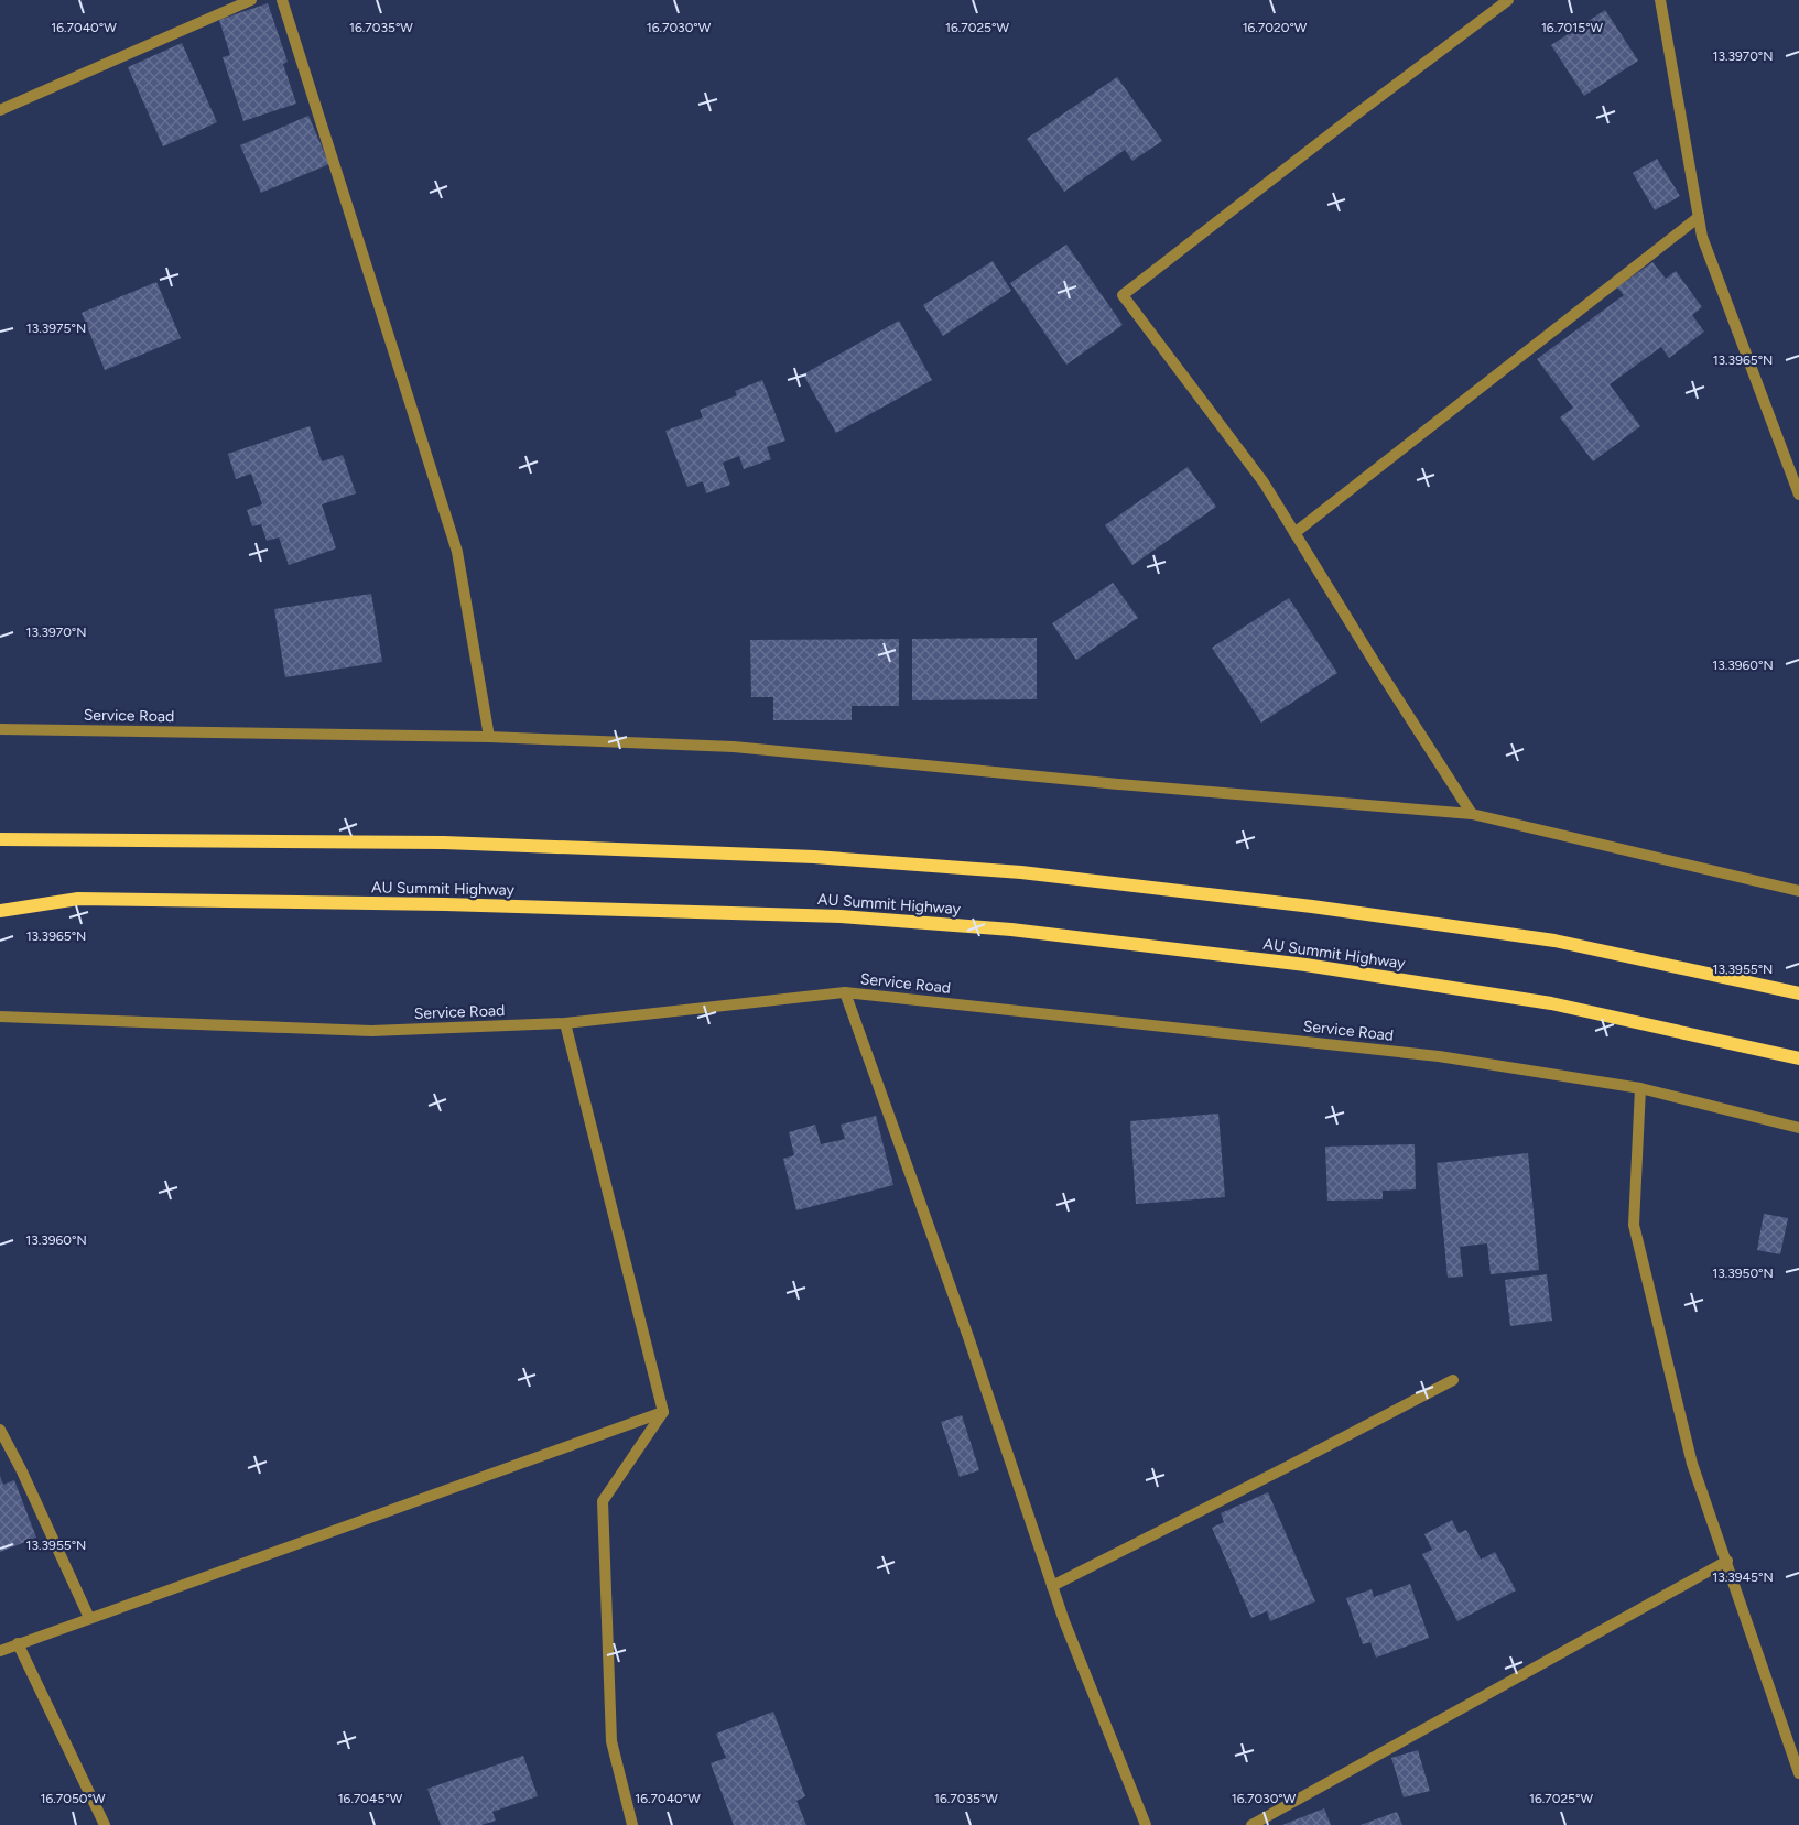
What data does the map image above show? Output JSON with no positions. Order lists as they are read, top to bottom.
{
  "streets": {
    "main road": ["AU Summit Highway"],
    "street": ["Service Road"]
  },
  "coordinates": [
    "16.7040°W",
    "16.7035°W",
    "16.7030°W",
    "16.7025°W",
    "16.7020°W",
    "16.7015°W",
    "13.3970°N",
    "13.3975°N",
    "13.3965°N",
    "13.3960°N",
    "13.3955°N",
    "13.3950°N",
    "13.3945°N",
    "16.7050°W",
    "16.7045°W"
  ]
}
